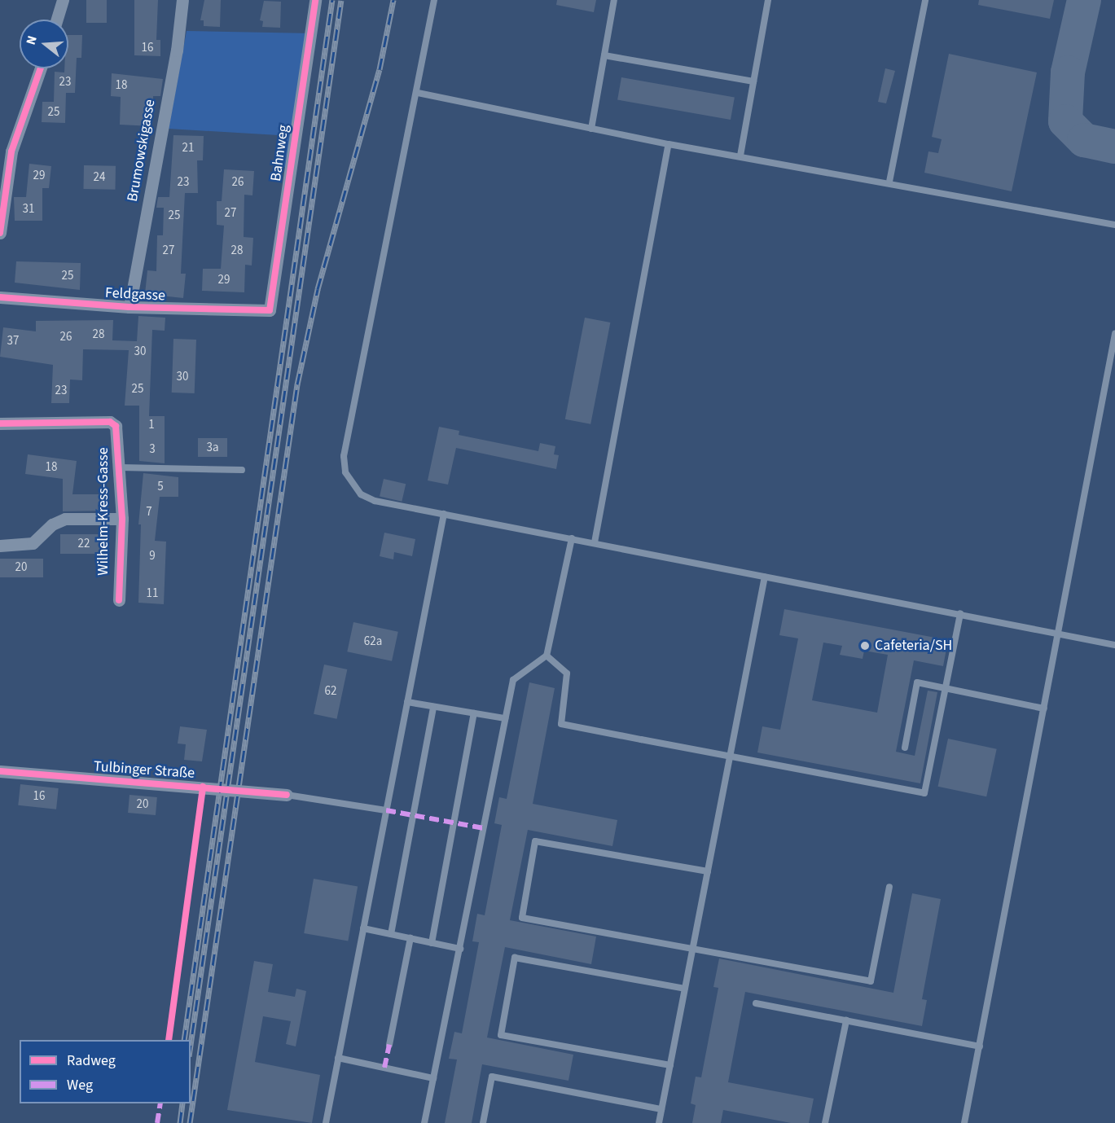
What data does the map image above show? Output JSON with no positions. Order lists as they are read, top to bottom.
{
  "streets": {
    "street": [
      "Brumowskigasse",
      "Bahnweg",
      "Feldgasse",
      "Wilhelm-Kress-Gasse",
      "Tulbinger Straße"
    ]
  },
  "crossings": [
    ["Brumowskigasse", "Feldgasse"],
    ["Bahnweg", "Feldgasse"]
  ],
  "places": ["Cafeteria/SH"],
  "house_numbers": [
    "16",
    "23",
    "18",
    "25",
    "21",
    "29",
    "24",
    "23",
    "26",
    "31",
    "27",
    "25",
    "27",
    "28",
    "25",
    "29",
    "28",
    "26",
    "37",
    "30",
    "30",
    "25",
    "23",
    "1",
    "3a",
    "3",
    "18",
    "5",
    "7",
    "22",
    "9",
    "20",
    "11",
    "62a",
    "62",
    "16",
    "20"
  ],
  "legend": ["Radweg", "Weg"],
  "north": "left"
}
